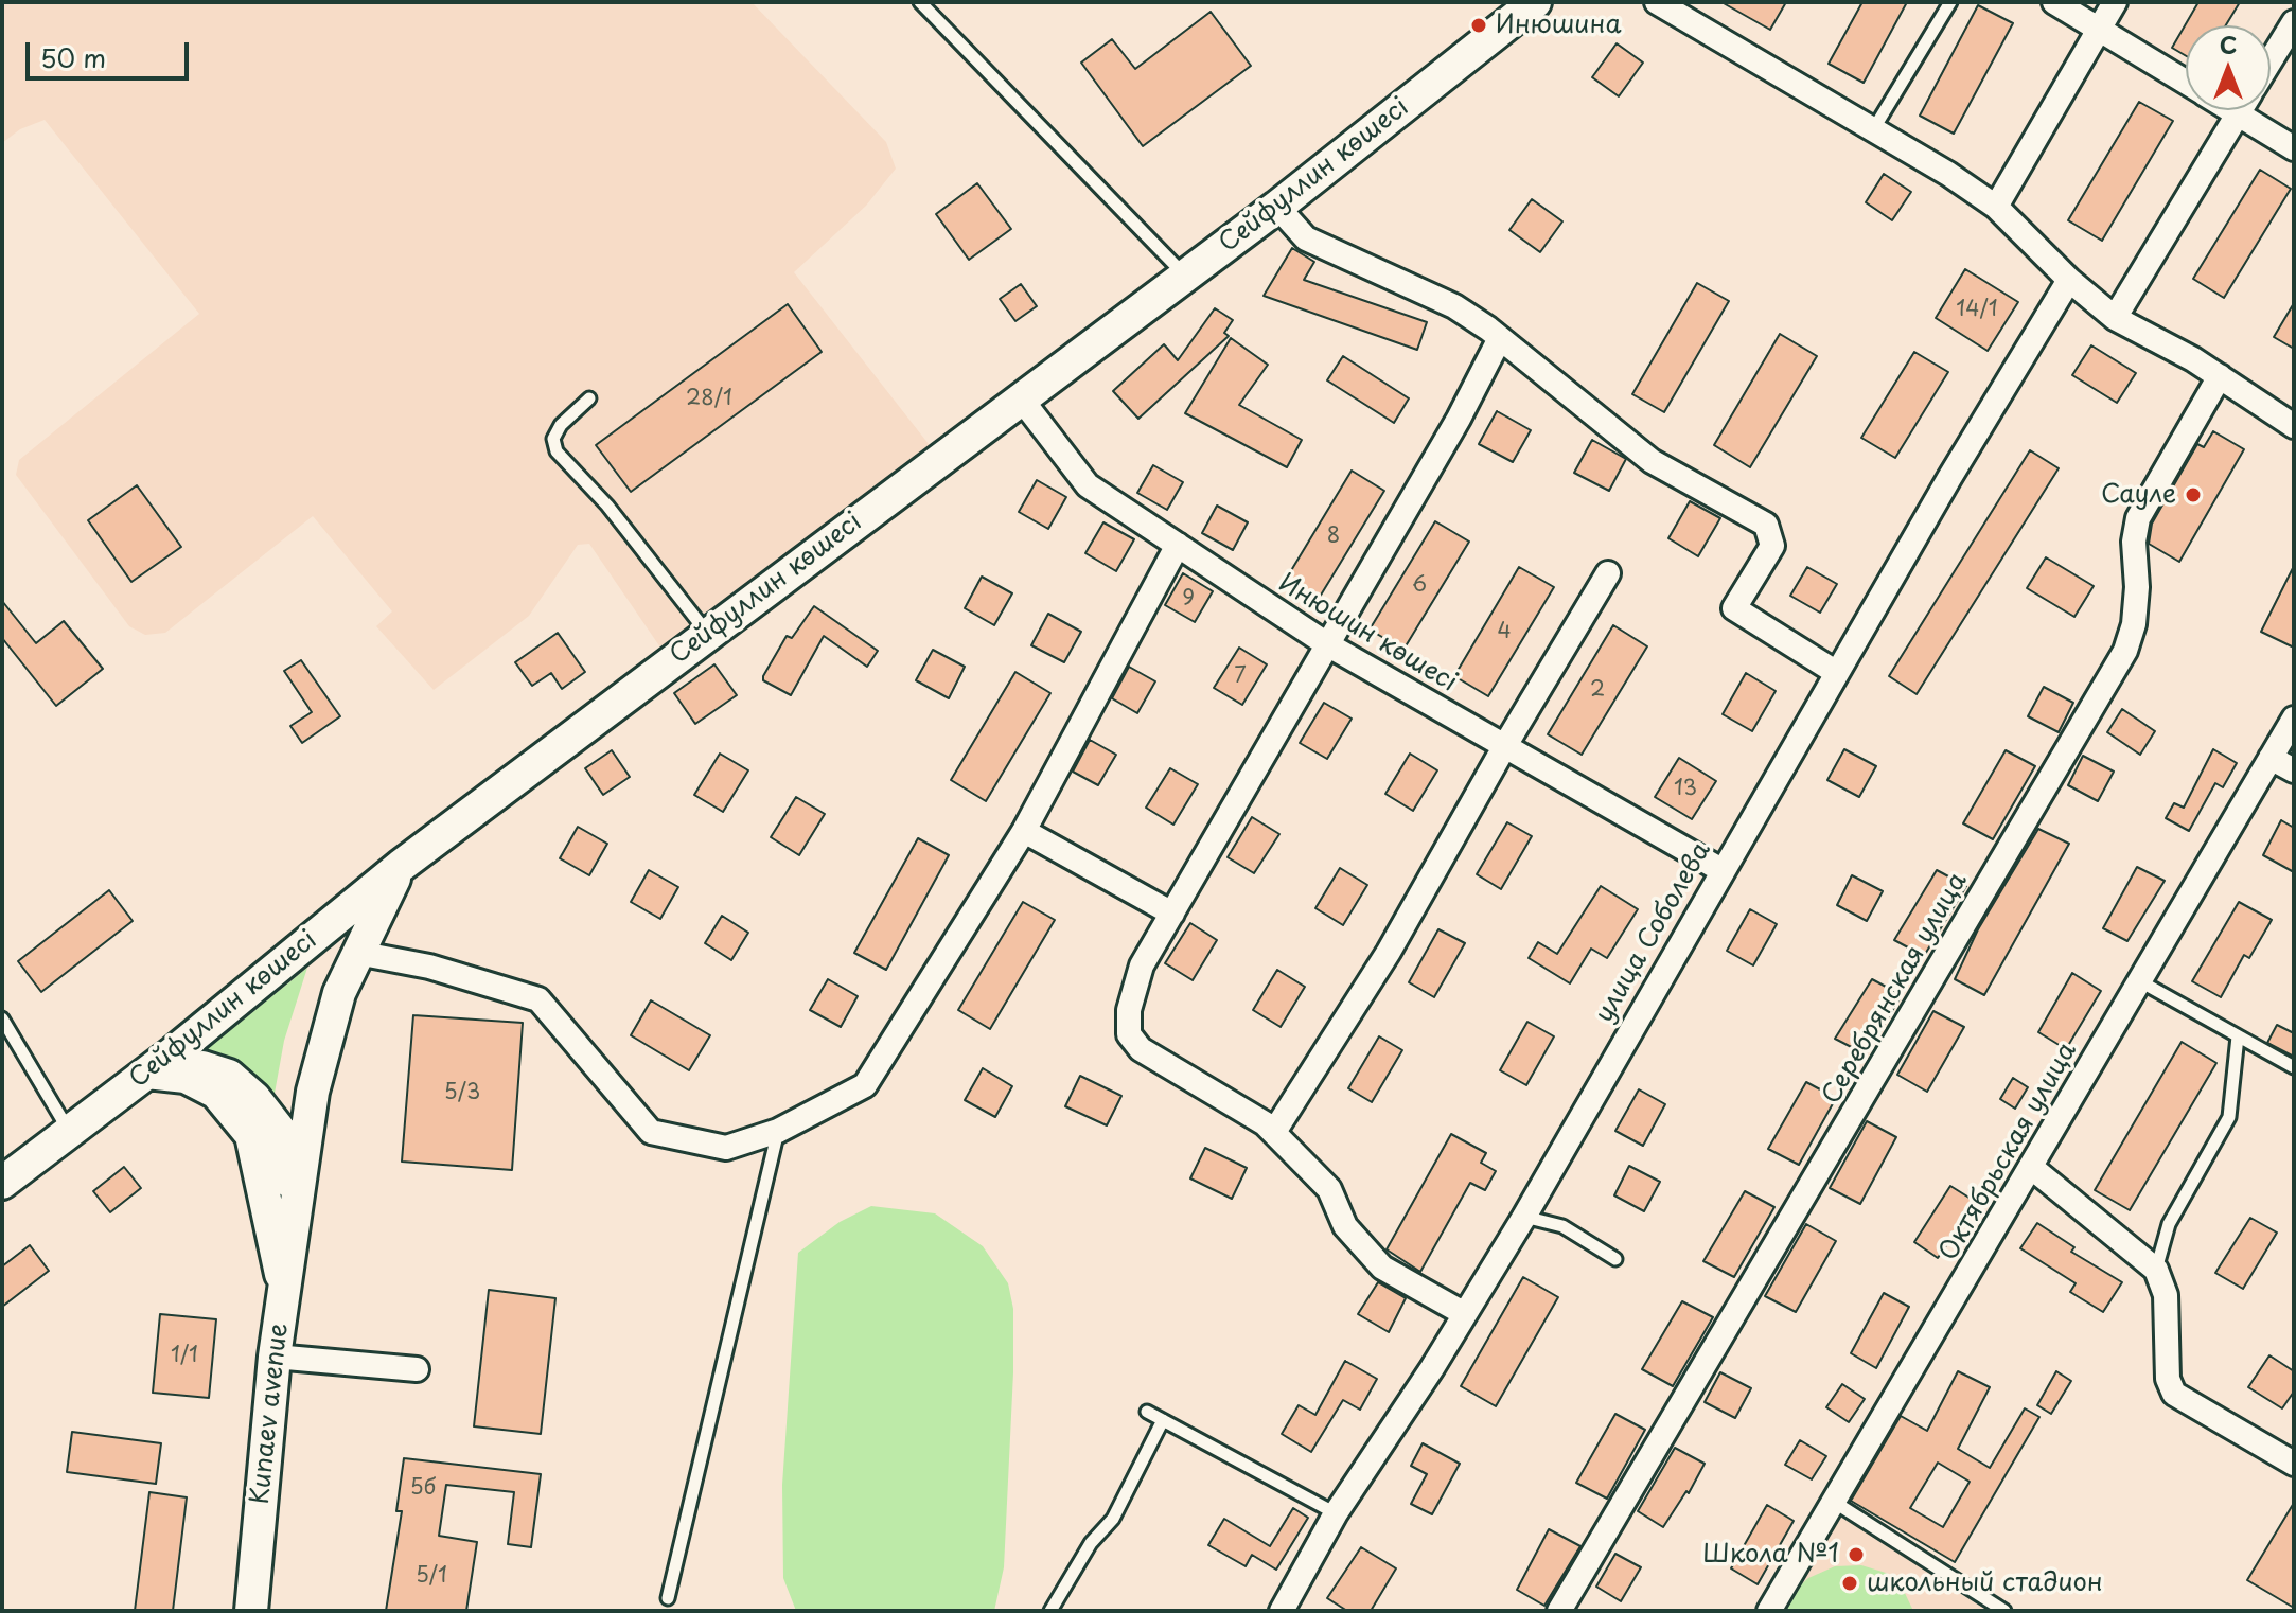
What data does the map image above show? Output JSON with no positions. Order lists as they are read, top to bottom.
{
  "streets": {
    "main road": ["Сейфуллин көшесі", "Kunaev avenue"],
    "street": [
      "Инюшин көшесі",
      "улица Соболева",
      "Серебрянская улица",
      "Октябрьская улица"
    ]
  },
  "crossings": [
    ["Сейфуллин көшесі", "Инюшин көшесі"],
    ["Сейфуллин көшесі", "Kunaev avenue"],
    ["Инюшин көшесі", "улица Соболева"]
  ],
  "places": [
    "Инюшина",
    "Сауле",
    "Школа №1",
    "школьный стадион"
  ],
  "house_numbers": [
    "14/1",
    "28/1",
    "8",
    "6",
    "9",
    "4",
    "7",
    "2",
    "13",
    "5/3",
    "1/1",
    "5б",
    "5/1"
  ],
  "scale_bar": "50 m",
  "north": "top"
}
